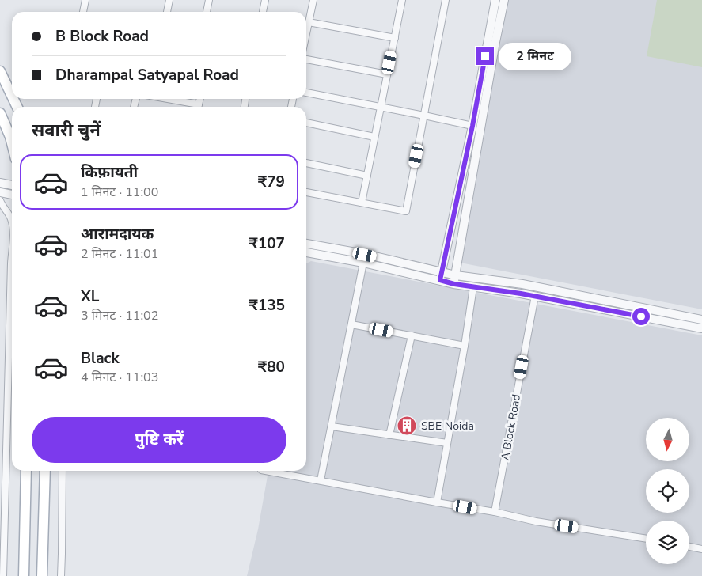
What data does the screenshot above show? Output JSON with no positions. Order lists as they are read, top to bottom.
{
  "streets": {
    "street": ["A Block Road"]
  },
  "places": {
    "building": ["SBE Noida"]
  },
  "north": "bottom",
  "page": {
    "banner": ["B Block Road", "Dharampal Satyapal Road"],
    "bubble": "2 मिनट",
    "heading": "सवारी चुनें",
    "list": [
      {
        "name": "किफ़ायती",
        "note": "1 मिनट · 11:00",
        "value": "₹79"
      },
      {
        "name": "आरामदायक",
        "note": "2 मिनट · 11:01",
        "value": "₹107"
      },
      {
        "name": "XL",
        "note": "3 मिनट · 11:02",
        "value": "₹135"
      },
      {
        "name": "Black",
        "note": "4 मिनट · 11:03",
        "value": "₹80"
      }
    ],
    "buttons": "पुष्टि करें"
  }
}
